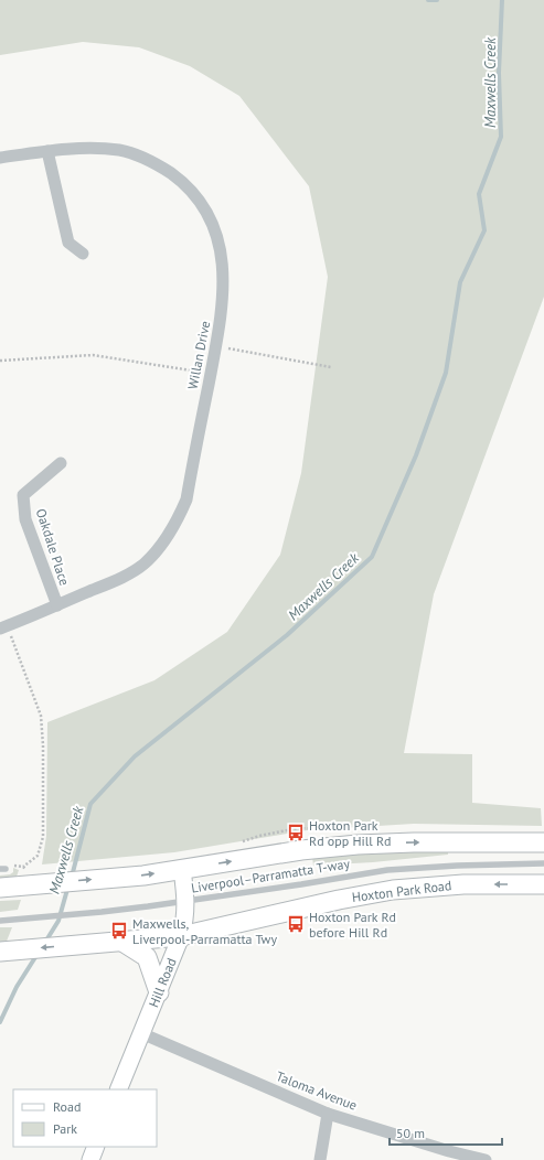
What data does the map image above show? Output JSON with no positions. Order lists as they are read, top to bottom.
{
  "streets": {
    "main road": ["Hoxton Park Road", "Hill Road"],
    "street": ["Willan Drive", "Oakdale Place", "Taloma Avenue"],
    "lane": ["Liverpool–Parramatta T-way"]
  },
  "crossings": [
    ["Willan Drive", "Oakdale Place"],
    ["Liverpool–Parramatta T-way", "Hill Road"],
    ["Hoxton Park Road", "Hill Road"],
    ["Hill Road", "Taloma Avenue"]
  ],
  "water": ["Maxwells Creek"],
  "places": {
    "bus stop": ["Hoxton Park Rd opp Hill Rd", "Hoxton Park Rd before Hill Rd", "Maxwells, Liverpool-Parramatta Twy"]
  },
  "legend": ["Road", "Park"],
  "scale_bar": "50 m"
}
